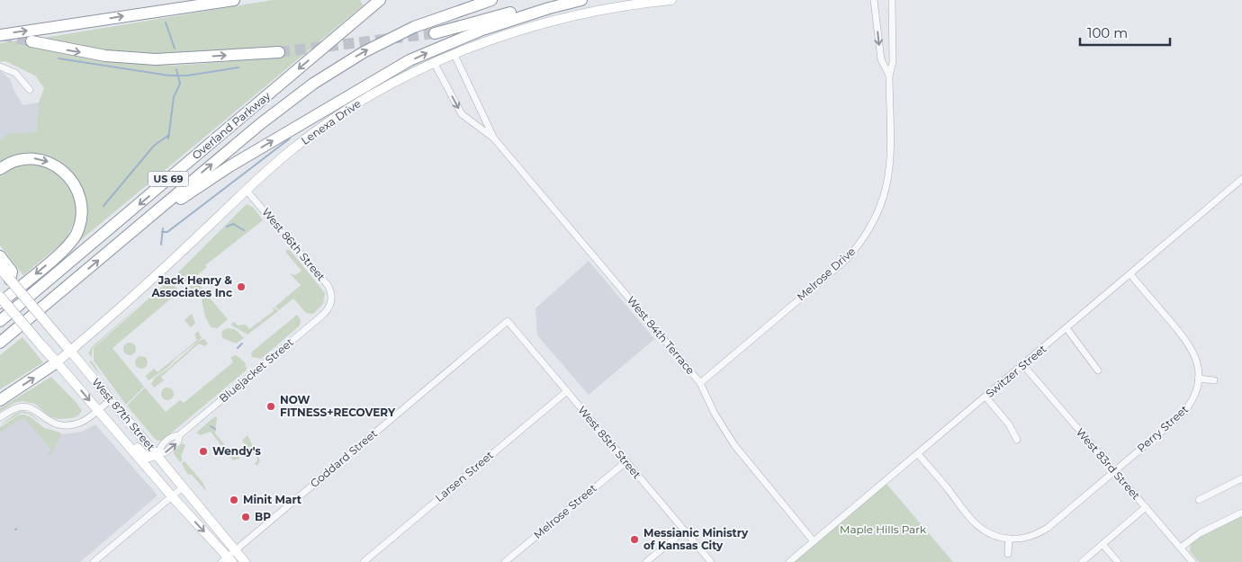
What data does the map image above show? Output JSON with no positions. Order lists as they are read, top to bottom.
{
  "streets": {
    "highway": ["Overland Parkway", "US 69"],
    "main road": ["West 87th Street"],
    "street": [
      "Lenexa Drive",
      "West 86th Street",
      "Melrose Drive",
      "West 84th Terrace",
      "Bluejacket Street",
      "Switzer Street",
      "Perry Street",
      "West 85th Street",
      "Goddard Street",
      "West 83rd Street",
      "Larsen Street",
      "Melrose Street"
    ]
  },
  "crossings": [
    ["Lenexa Drive", "West 86th Street"],
    ["Lenexa Drive", "West 84th Terrace"],
    ["Lenexa Drive", "West 87th Street"],
    ["West 86th Street", "Bluejacket Street"],
    ["Melrose Drive", "West 84th Terrace"],
    ["West 84th Terrace", "Switzer Street"],
    ["Bluejacket Street", "West 87th Street"],
    ["Switzer Street", "Perry Street"],
    ["Switzer Street", "West 83rd Street"],
    ["West 87th Street", "Goddard Street"],
    ["Perry Street", "West 83rd Street"],
    ["West 85th Street", "Goddard Street"],
    ["West 85th Street", "Larsen Street"],
    ["West 85th Street", "Melrose Street"]
  ],
  "parks": ["Maple Hills Park"],
  "places": [
    "Jack Henry & Associates Inc",
    "NOW FITNESS+RECOVERY",
    "Wendy's",
    "Minit Mart",
    "BP",
    "Messianic Ministry of Kansas City"
  ],
  "scale_bar": "100 m"
}
